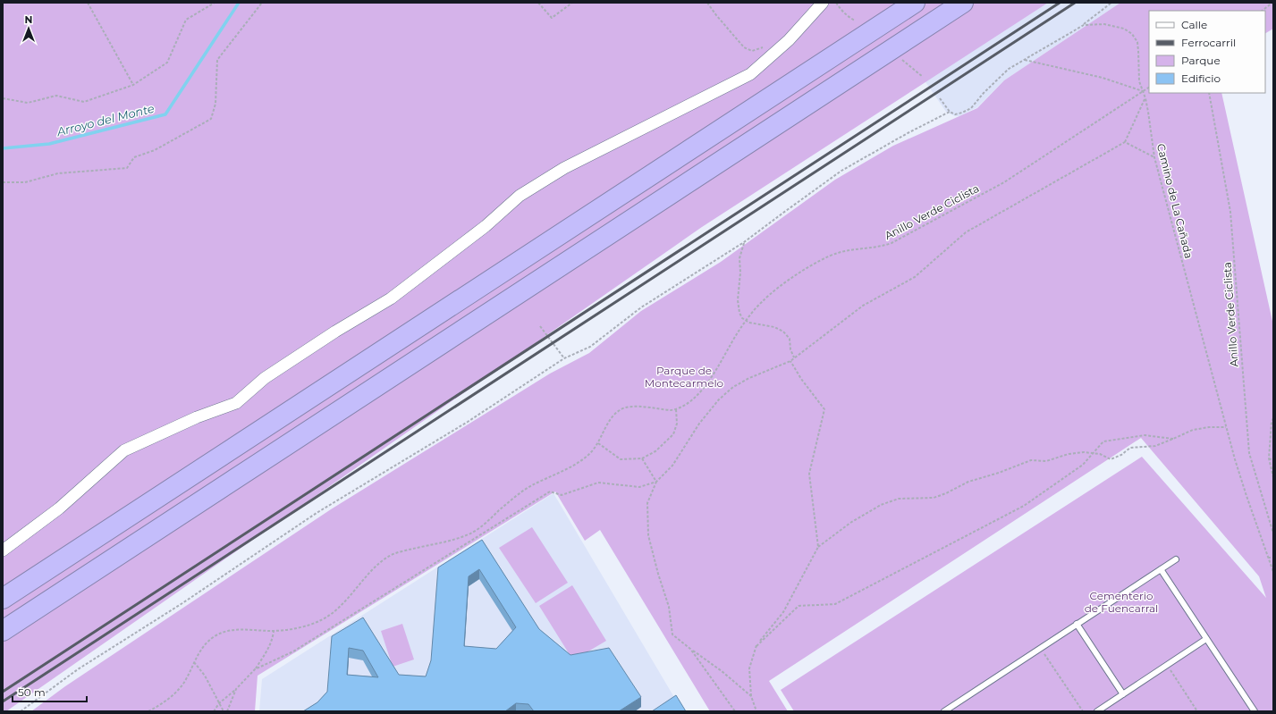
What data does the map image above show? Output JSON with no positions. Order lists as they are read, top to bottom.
{
  "streets": {
    "path": ["Camino de La Cañada", "Anillo Verde Ciclista"]
  },
  "crossings": [
    ["Camino de La Cañada", "Anillo Verde Ciclista"]
  ],
  "water": ["Arroyo del Monte"],
  "parks": ["Parque de Montecarmelo", "Cementerio de Fuencarral"],
  "legend": [
    "Calle",
    "Ferrocarril",
    "Parque",
    "Edificio"
  ],
  "scale_bar": "50 m",
  "north": "top"
}
